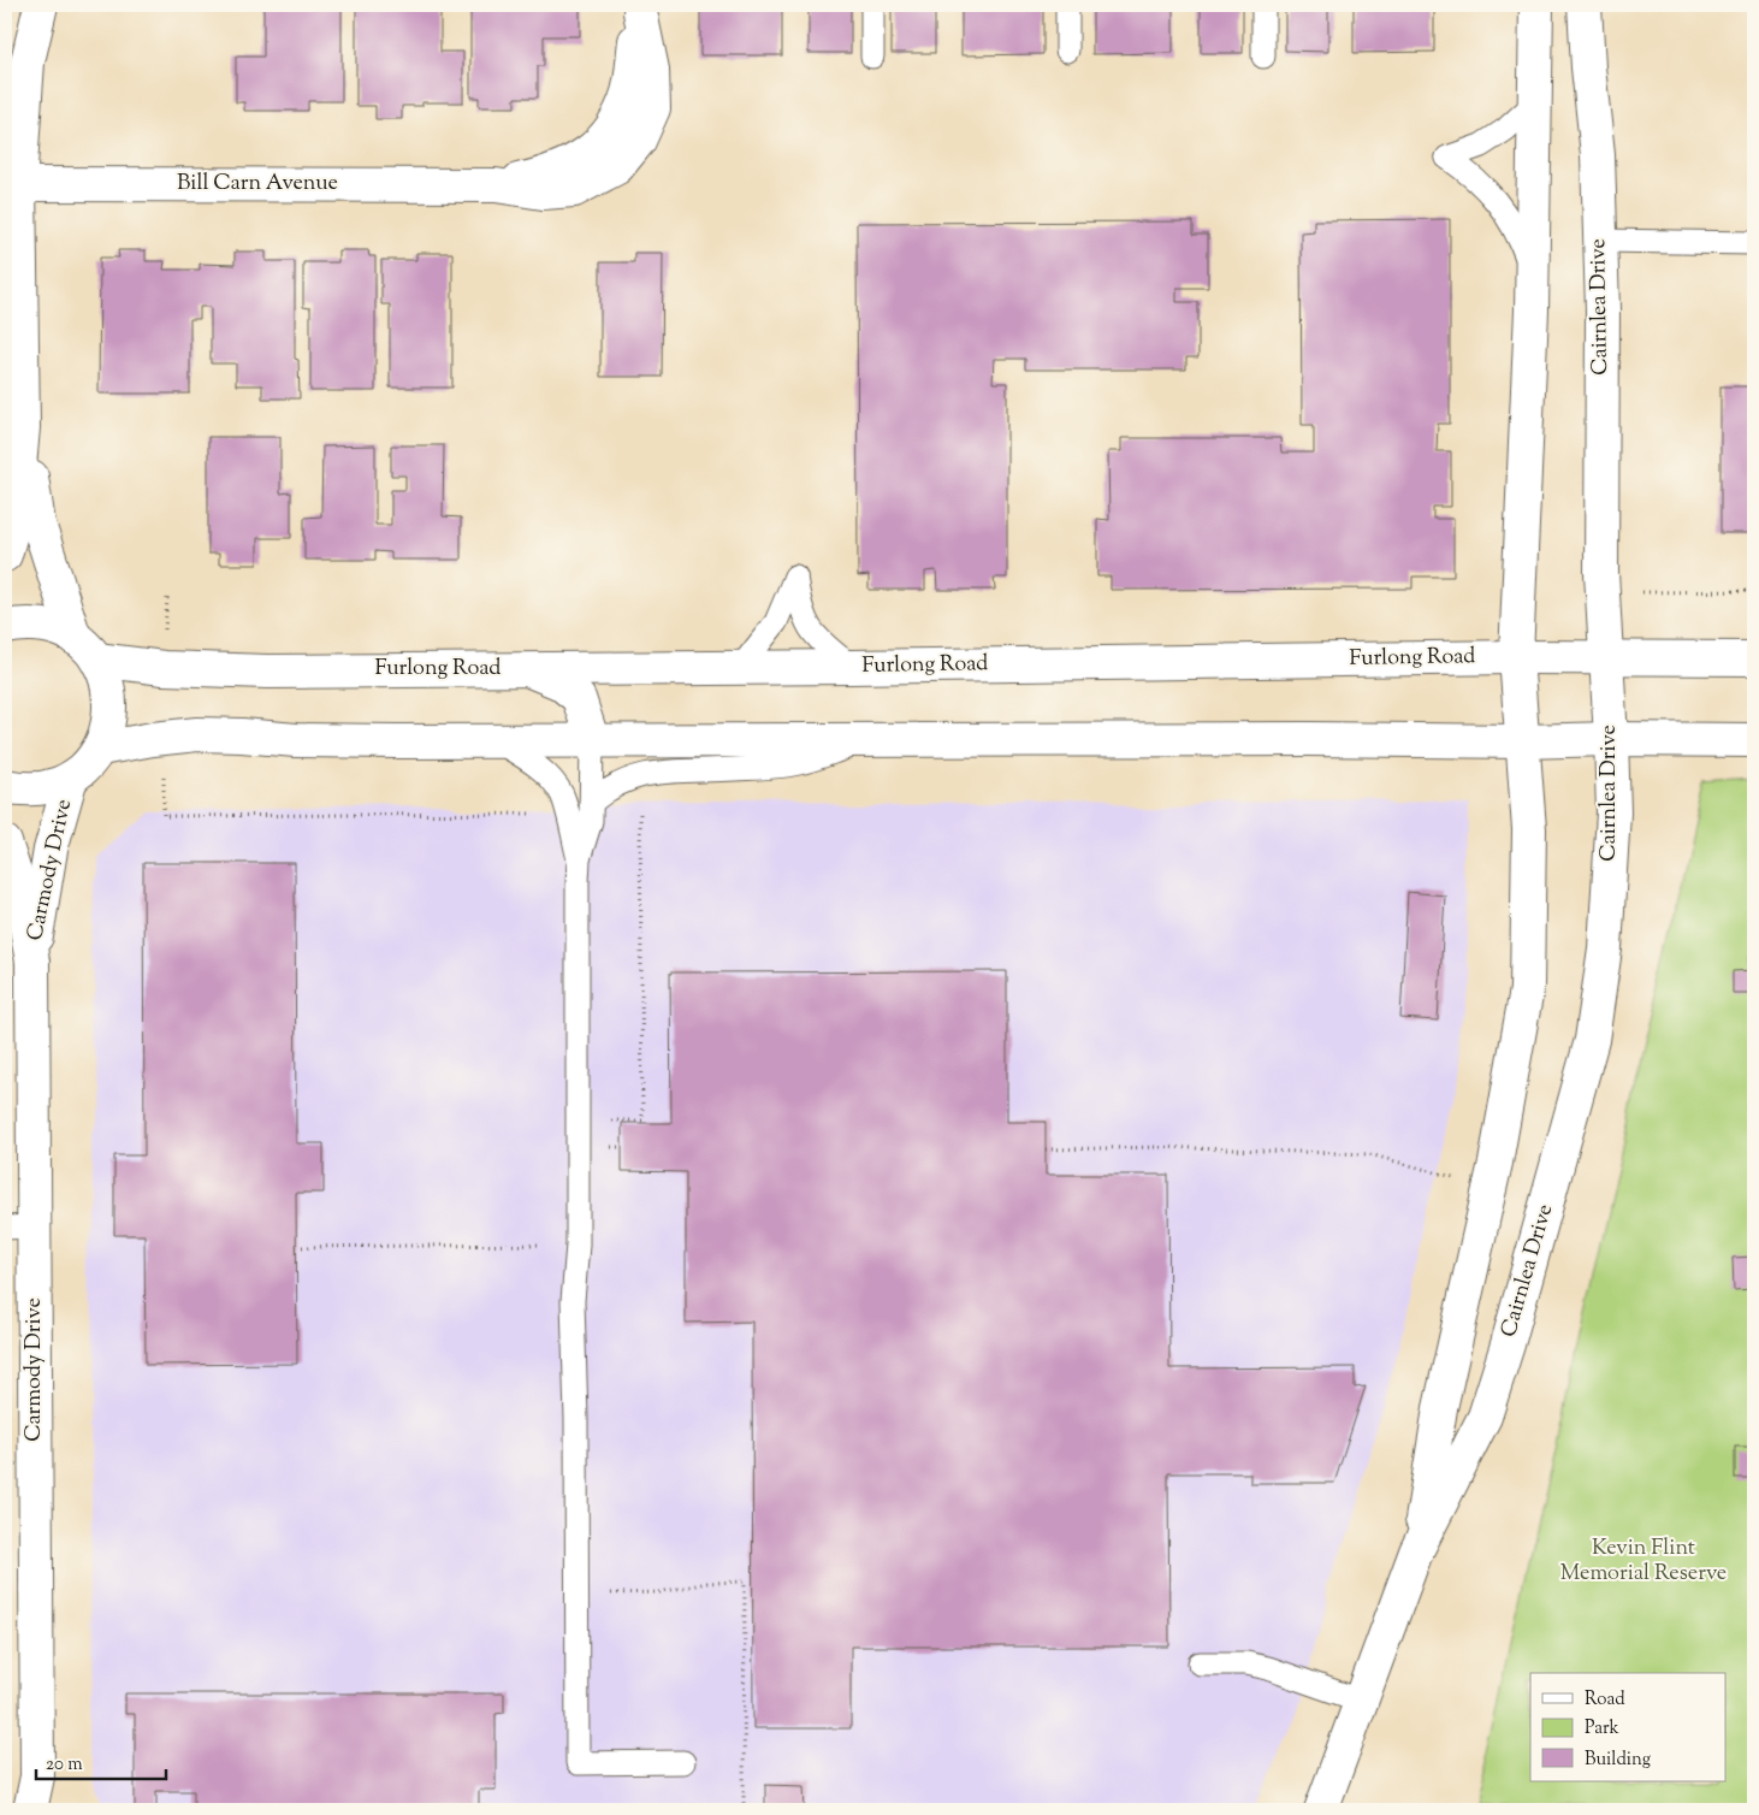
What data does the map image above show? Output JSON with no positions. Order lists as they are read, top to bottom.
{
  "streets": {
    "street": [
      "Bill Carn Avenue",
      "Cairnlea Drive",
      "Furlong Road",
      "Carmody Drive"
    ]
  },
  "crossings": [
    ["Cairnlea Drive", "Furlong Road"]
  ],
  "parks": ["Kevin Flint Memorial Reserve"],
  "legend": ["Road", "Park", "Building"],
  "scale_bar": "20 m"
}
